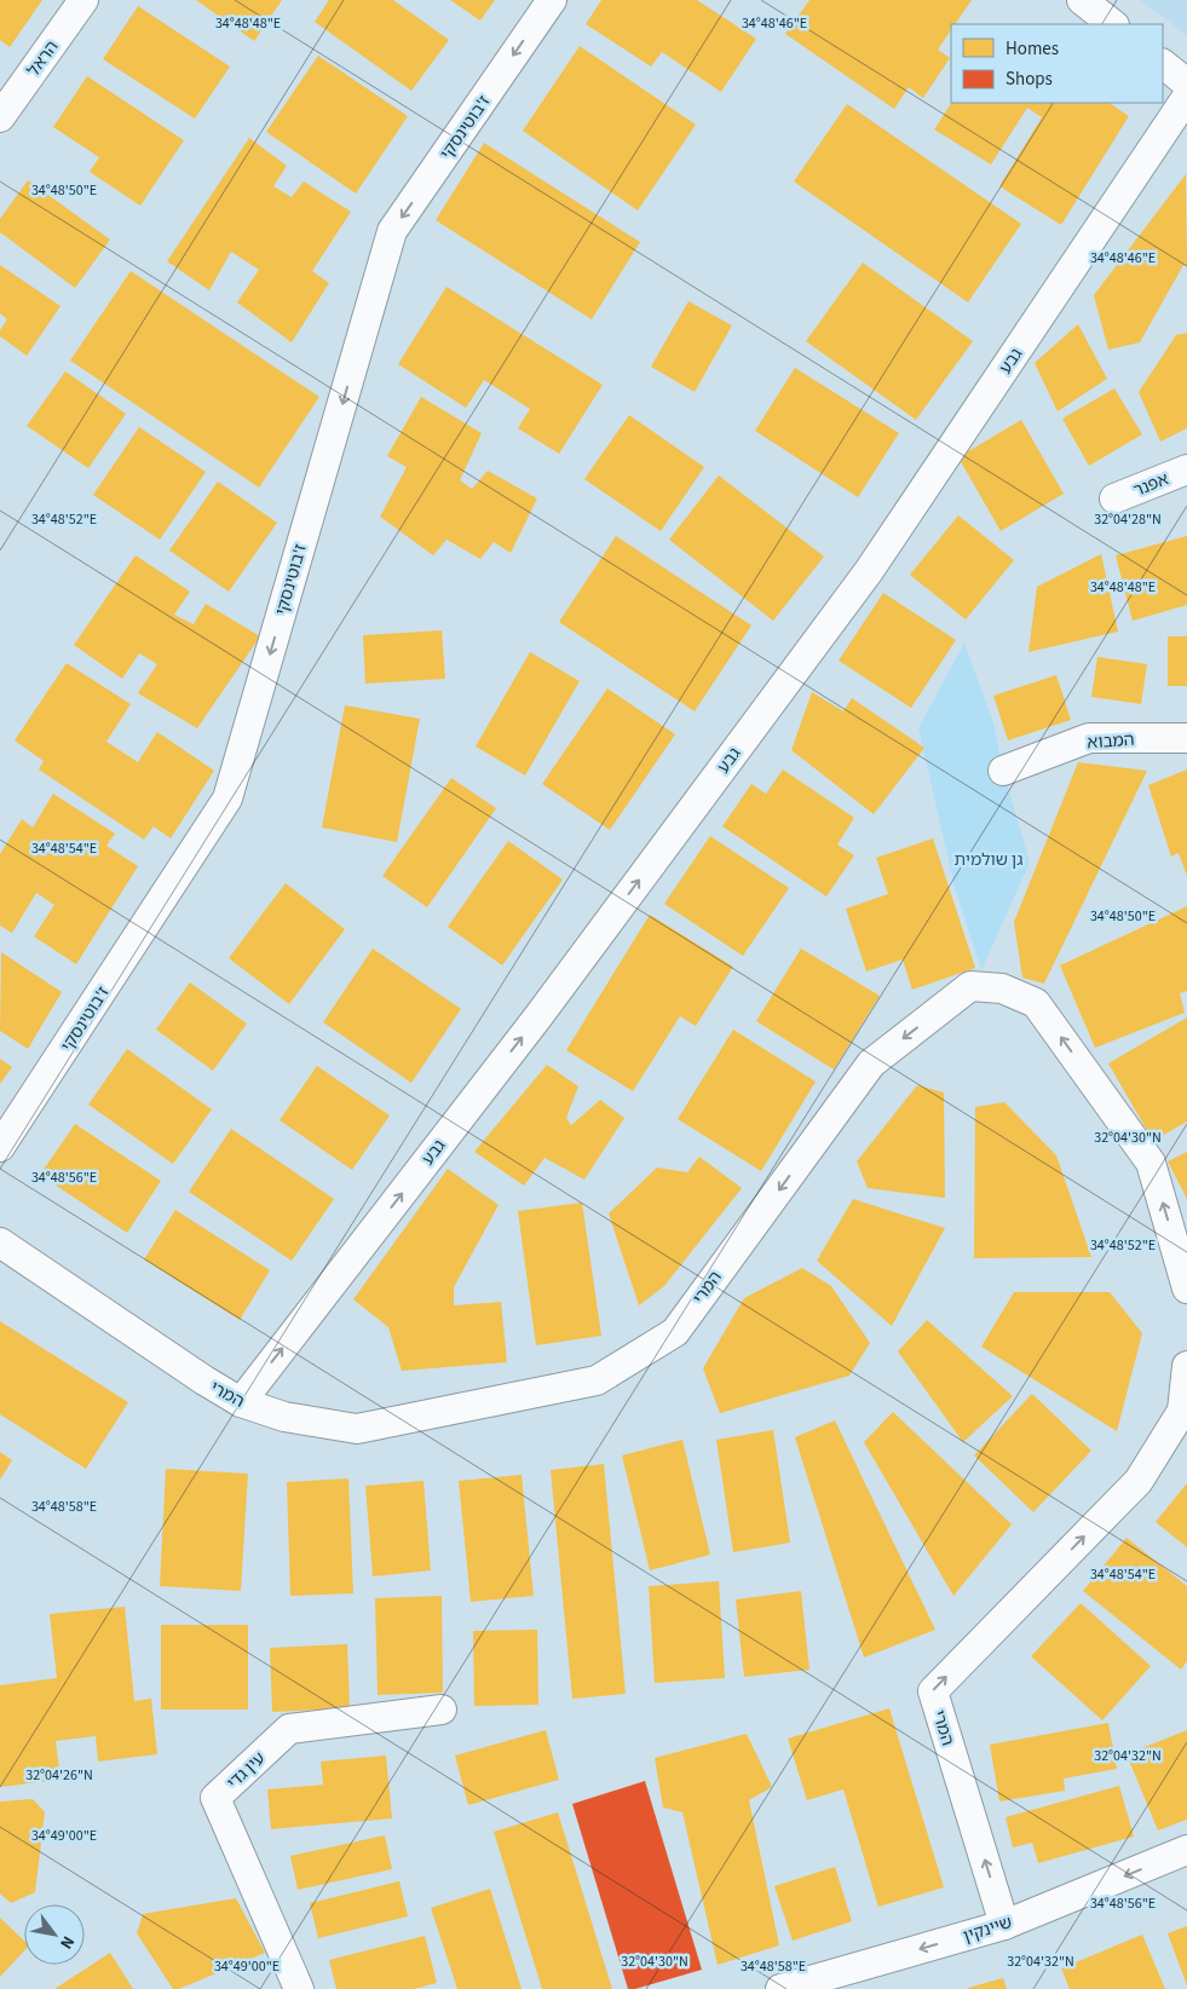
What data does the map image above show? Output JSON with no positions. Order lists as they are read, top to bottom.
{
  "streets": {
    "street": [
      "הראל",
      "ז'בוטינסקי",
      "גבע",
      "אפנר",
      "המבוא",
      "המרי",
      "עין גדי",
      "שיינקין"
    ]
  },
  "crossings": [
    ["גבע", "המרי"],
    ["המרי", "שיינקין"]
  ],
  "one_way": ["ז'בוטינסקי", "גבע", "שיינקין"],
  "parks": ["גן שולמית"],
  "legend": ["Homes", "Shops"],
  "north": "bottom right",
  "coordinates": [
    "34°48'48\"E",
    "34°48'46\"E",
    "34°48'50\"E",
    "32°04'28\"N",
    "34°48'52\"E",
    "34°48'54\"E",
    "32°04'30\"N",
    "34°48'56\"E",
    "34°48'58\"E",
    "32°04'32\"N",
    "32°04'26\"N",
    "34°49'00\"E"
  ]
}
